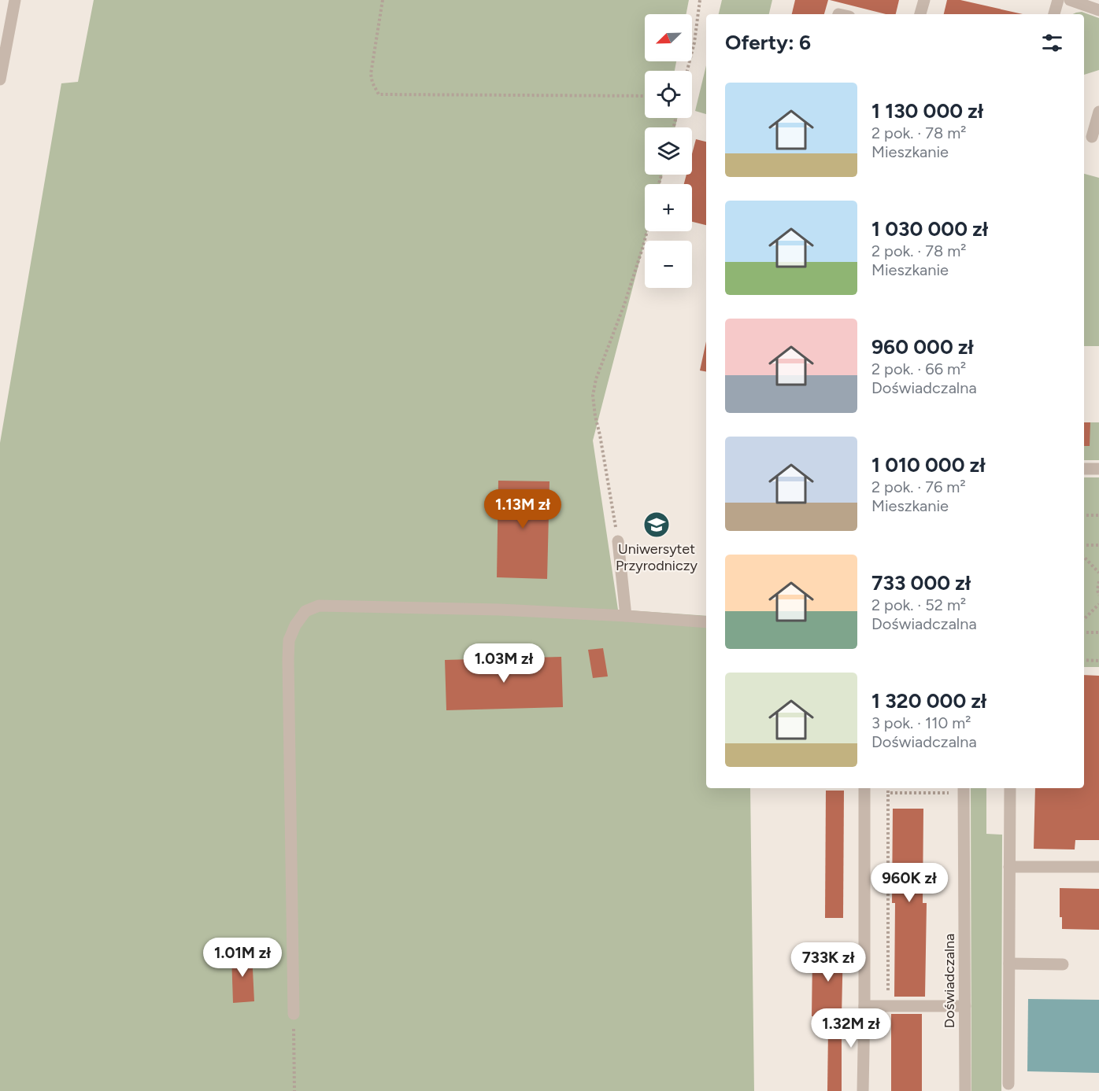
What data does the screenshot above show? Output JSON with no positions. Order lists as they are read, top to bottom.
{
  "streets": {
    "street": ["Doświadczalna"]
  },
  "places": {
    "school or university": ["Uniwersytet Przyrodniczy"]
  },
  "north": "bottom left",
  "page": {
    "map_buttons": ["+", "−"],
    "heading": "Oferty: 6",
    "list": [
      {
        "name": "1 130 000 zł",
        "note": "2 pok. · 78 m² · Mieszkanie"
      },
      {
        "name": "1 030 000 zł",
        "note": "2 pok. · 78 m² · Mieszkanie"
      },
      {
        "name": "960 000 zł",
        "note": "2 pok. · 66 m² · Doświadczalna"
      },
      {
        "name": "1 010 000 zł",
        "note": "2 pok. · 76 m² · Mieszkanie"
      },
      {
        "name": "733 000 zł",
        "note": "2 pok. · 52 m² · Doświadczalna"
      },
      {
        "name": "1 320 000 zł",
        "note": "3 pok. · 110 m² · Doświadczalna"
      }
    ],
    "price": [
      "1.13M zł",
      "1.03M zł",
      "960K zł",
      "1.01M zł",
      "733K zł",
      "1.32M zł"
    ]
  }
}
